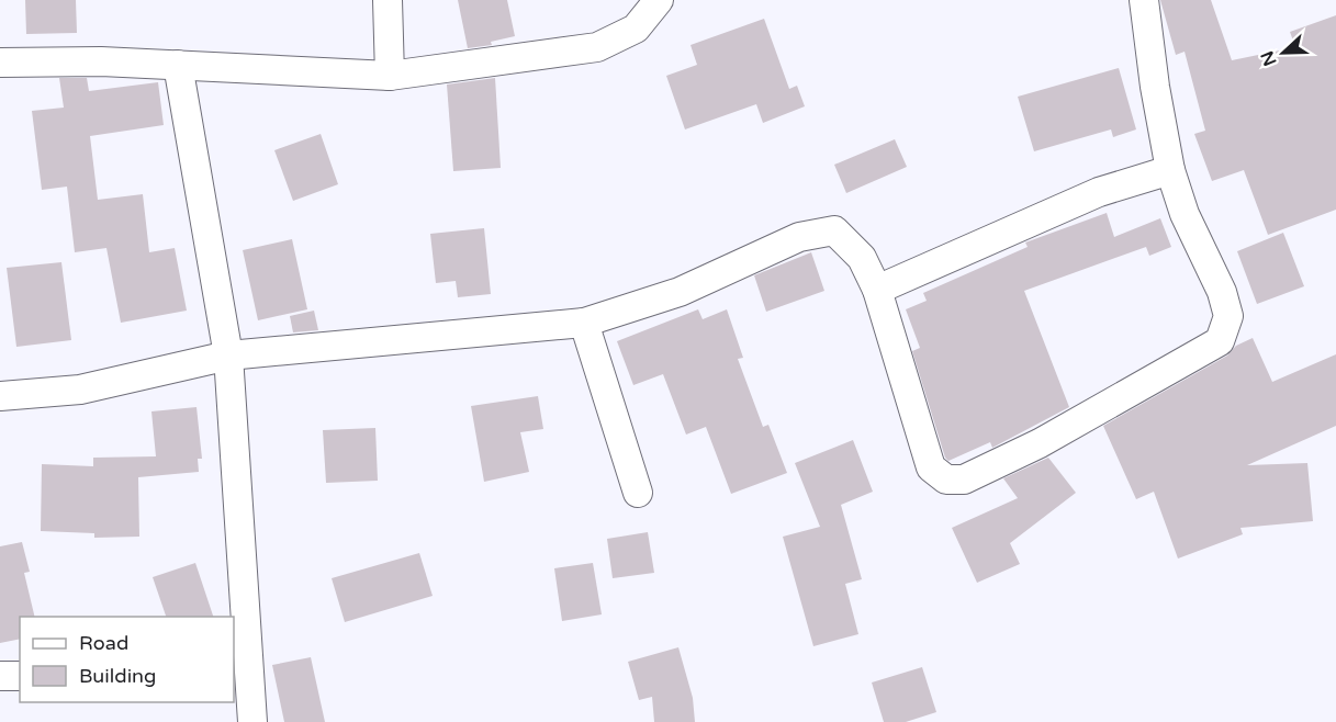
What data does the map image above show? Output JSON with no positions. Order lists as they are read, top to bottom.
{
  "legend": ["Road", "Building"],
  "north": "left"
}
